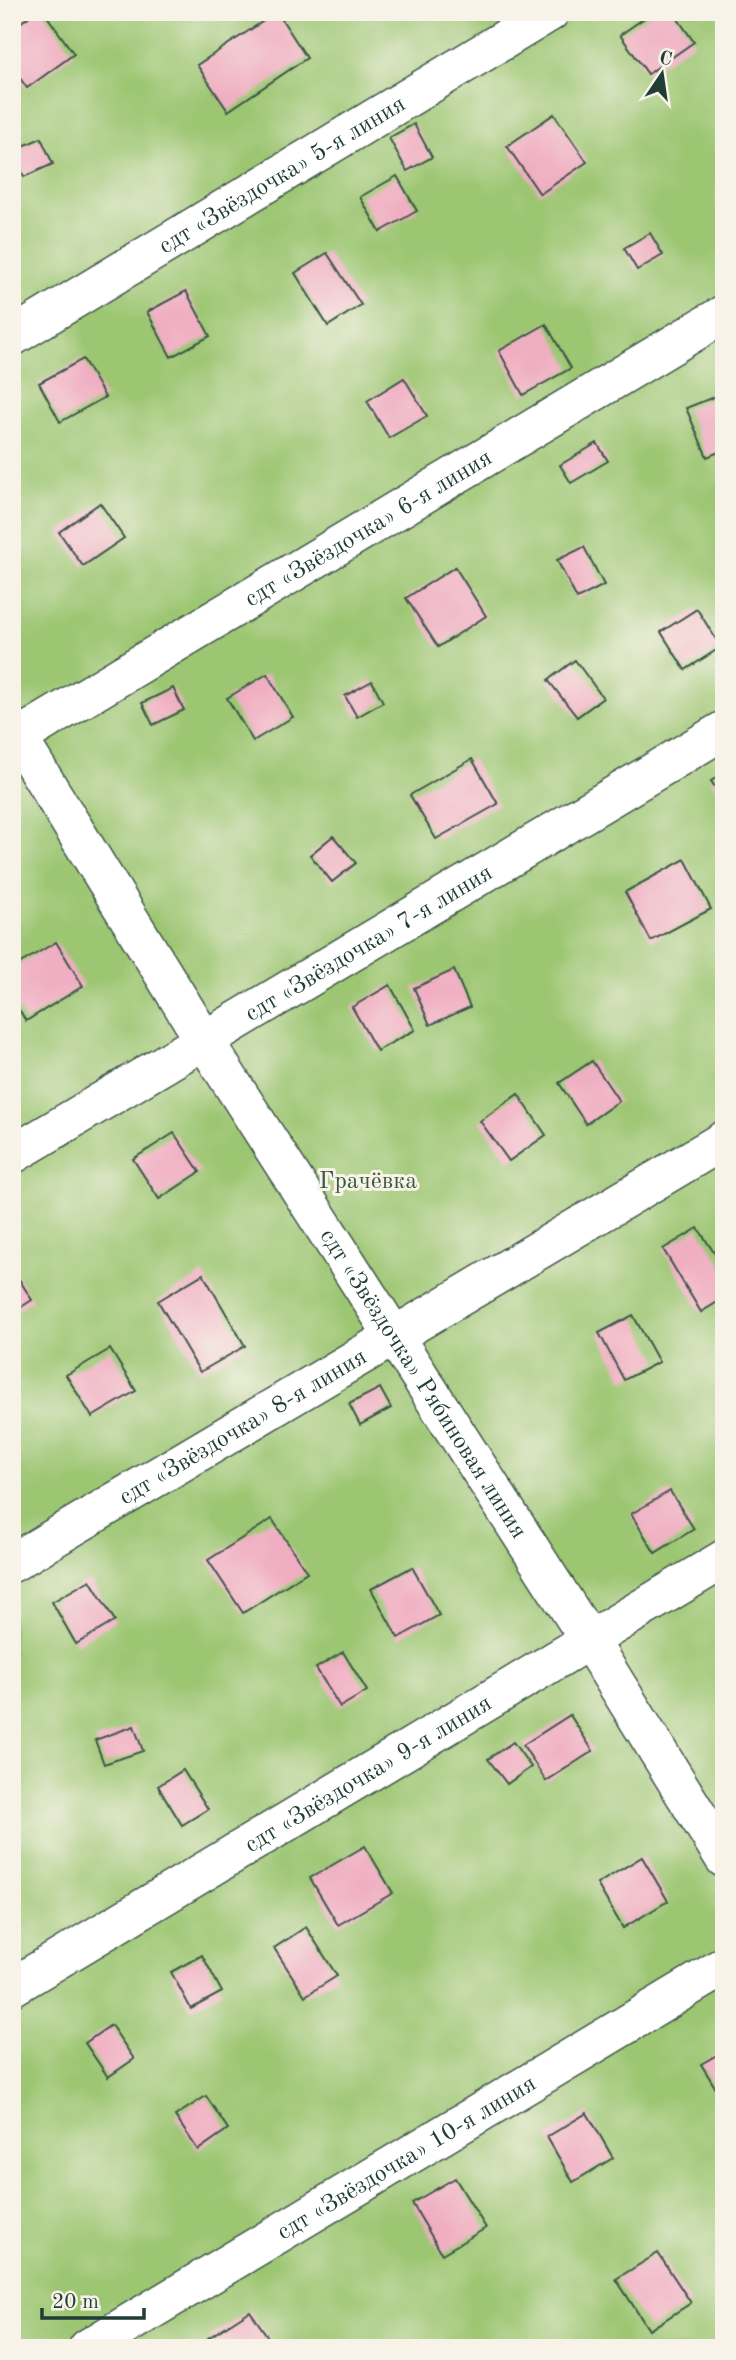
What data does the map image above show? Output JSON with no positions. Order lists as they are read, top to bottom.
{
  "streets": {
    "street": [
      "сдт «Звёздочка» 5-я линия",
      "сдт «Звёздочка» 6-я линия",
      "сдт «Звёздочка» 7-я линия",
      "сдт «Звёздочка» Рябиновая линия",
      "сдт «Звёздочка» 8-я линия",
      "сдт «Звёздочка» 9-я линия",
      "сдт «Звёздочка» 10-я линия"
    ]
  },
  "crossings": [
    ["сдт «Звёздочка» 6-я линия", "сдт «Звёздочка» Рябиновая линия"],
    ["сдт «Звёздочка» 7-я линия", "сдт «Звёздочка» Рябиновая линия"],
    ["сдт «Звёздочка» Рябиновая линия", "сдт «Звёздочка» 8-я линия"],
    ["сдт «Звёздочка» Рябиновая линия", "сдт «Звёздочка» 9-я линия"]
  ],
  "parks": ["Грачёвка"],
  "scale_bar": "20 m",
  "north": "top"
}
